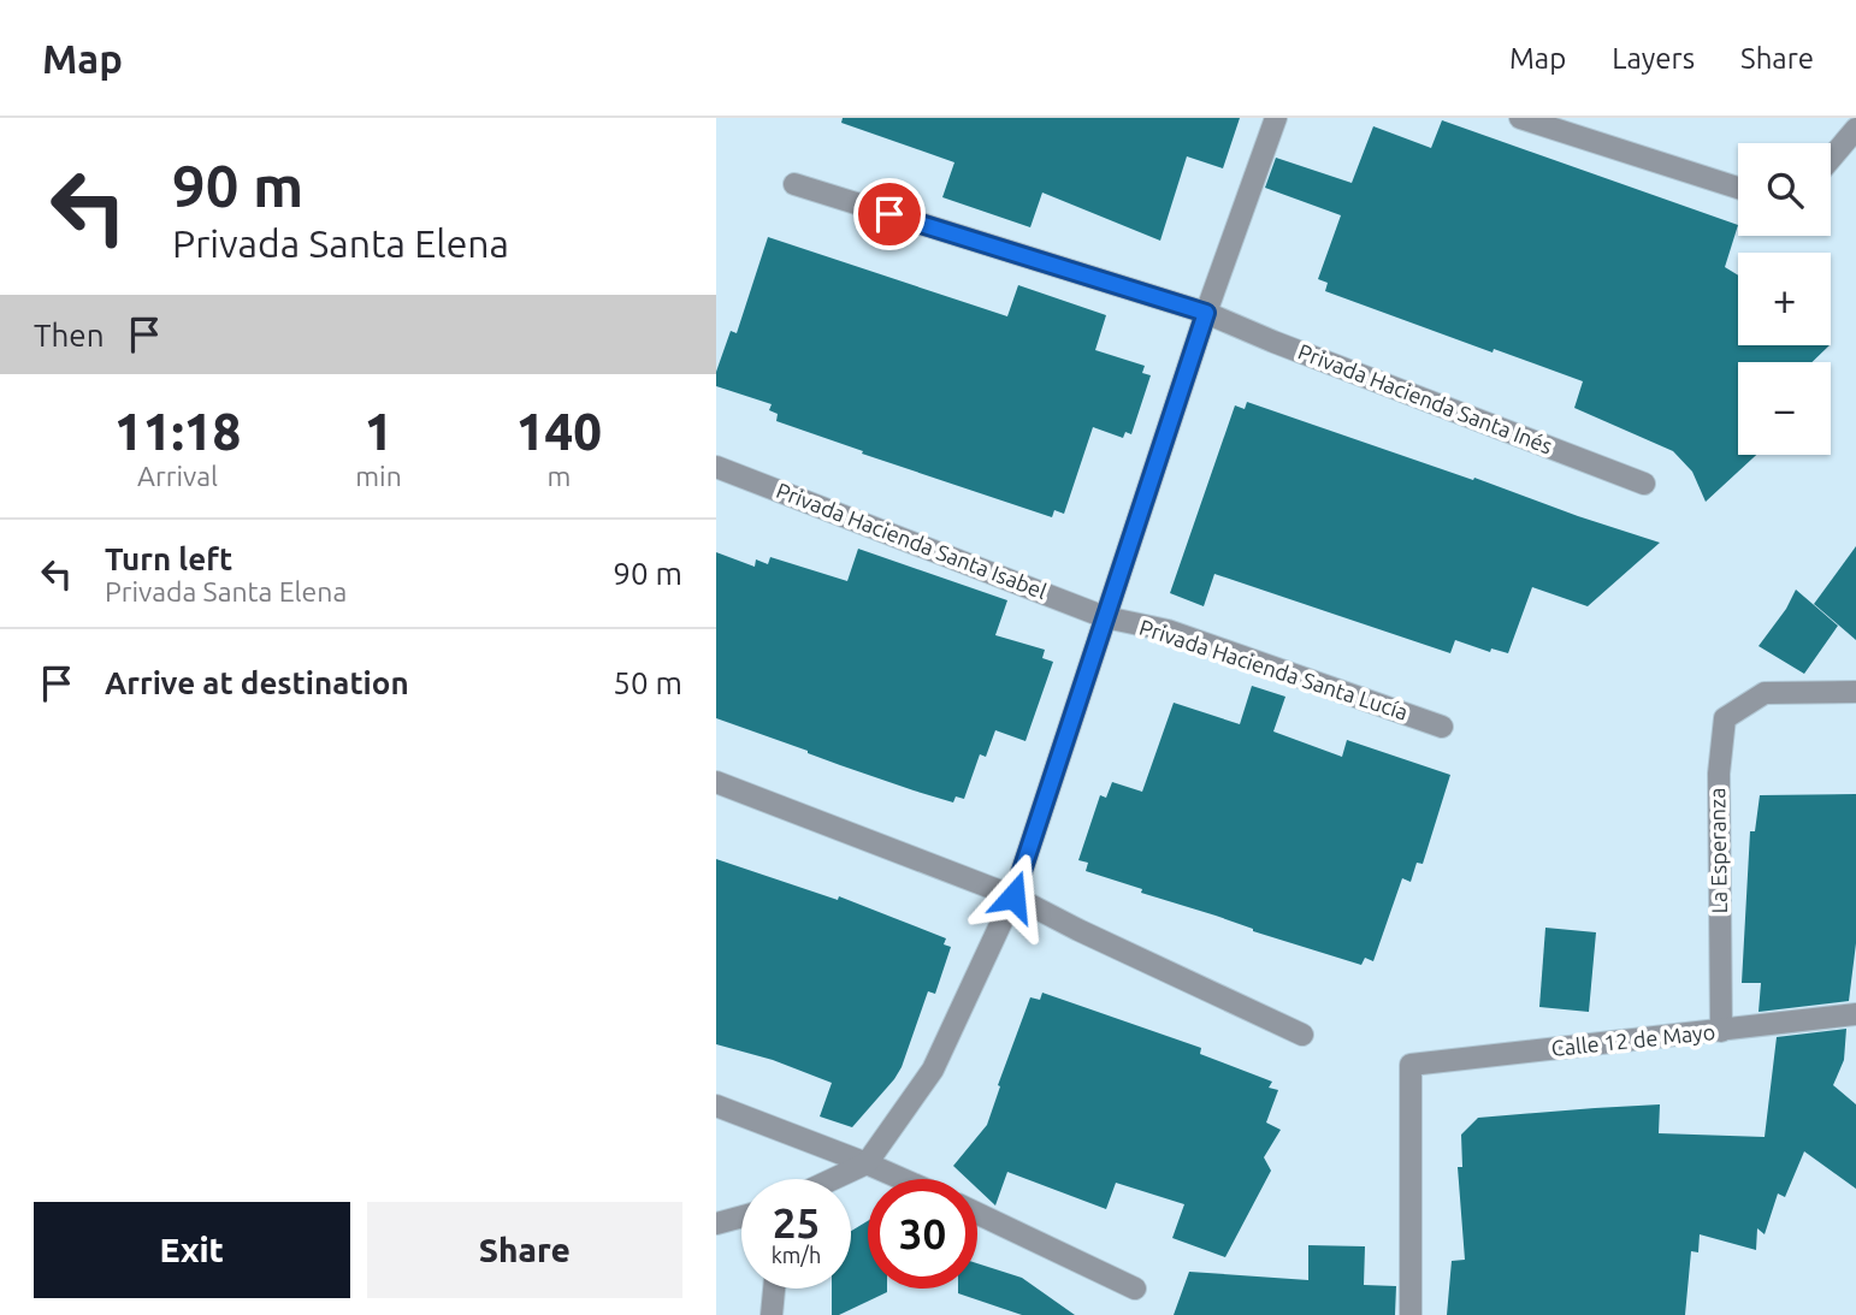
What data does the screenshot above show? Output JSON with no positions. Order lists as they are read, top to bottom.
{
  "streets": {
    "street": [
      "Privada Hacienda Santa Inés",
      "Privada Hacienda Santa Isabel",
      "Privada Hacienda Santa Lucía",
      "La Esperanza",
      "Calle 12 de Mayo"
    ]
  },
  "crossings": [
    ["Privada Hacienda Santa Isabel", "Privada Hacienda Santa Lucía"],
    ["La Esperanza", "Calle 12 de Mayo"]
  ],
  "page": {
    "header": "Map",
    "nav": ["Map", "Layers", "Share"],
    "turn": ["90 m", "Privada Santa Elena"],
    "map_buttons": ["+", "−"],
    "then": "Then",
    "eta": [
      "11:18",
      "Arrival",
      "1",
      "min",
      "140",
      "m"
    ],
    "list": [
      {
        "name": "Turn left",
        "note": "Privada Santa Elena",
        "value": "90 m"
      },
      {
        "name": "Arrive at destination",
        "value": "50 m"
      }
    ],
    "speed": "25 km/h",
    "limit": "30",
    "buttons": ["Exit", "Share"]
  }
}
